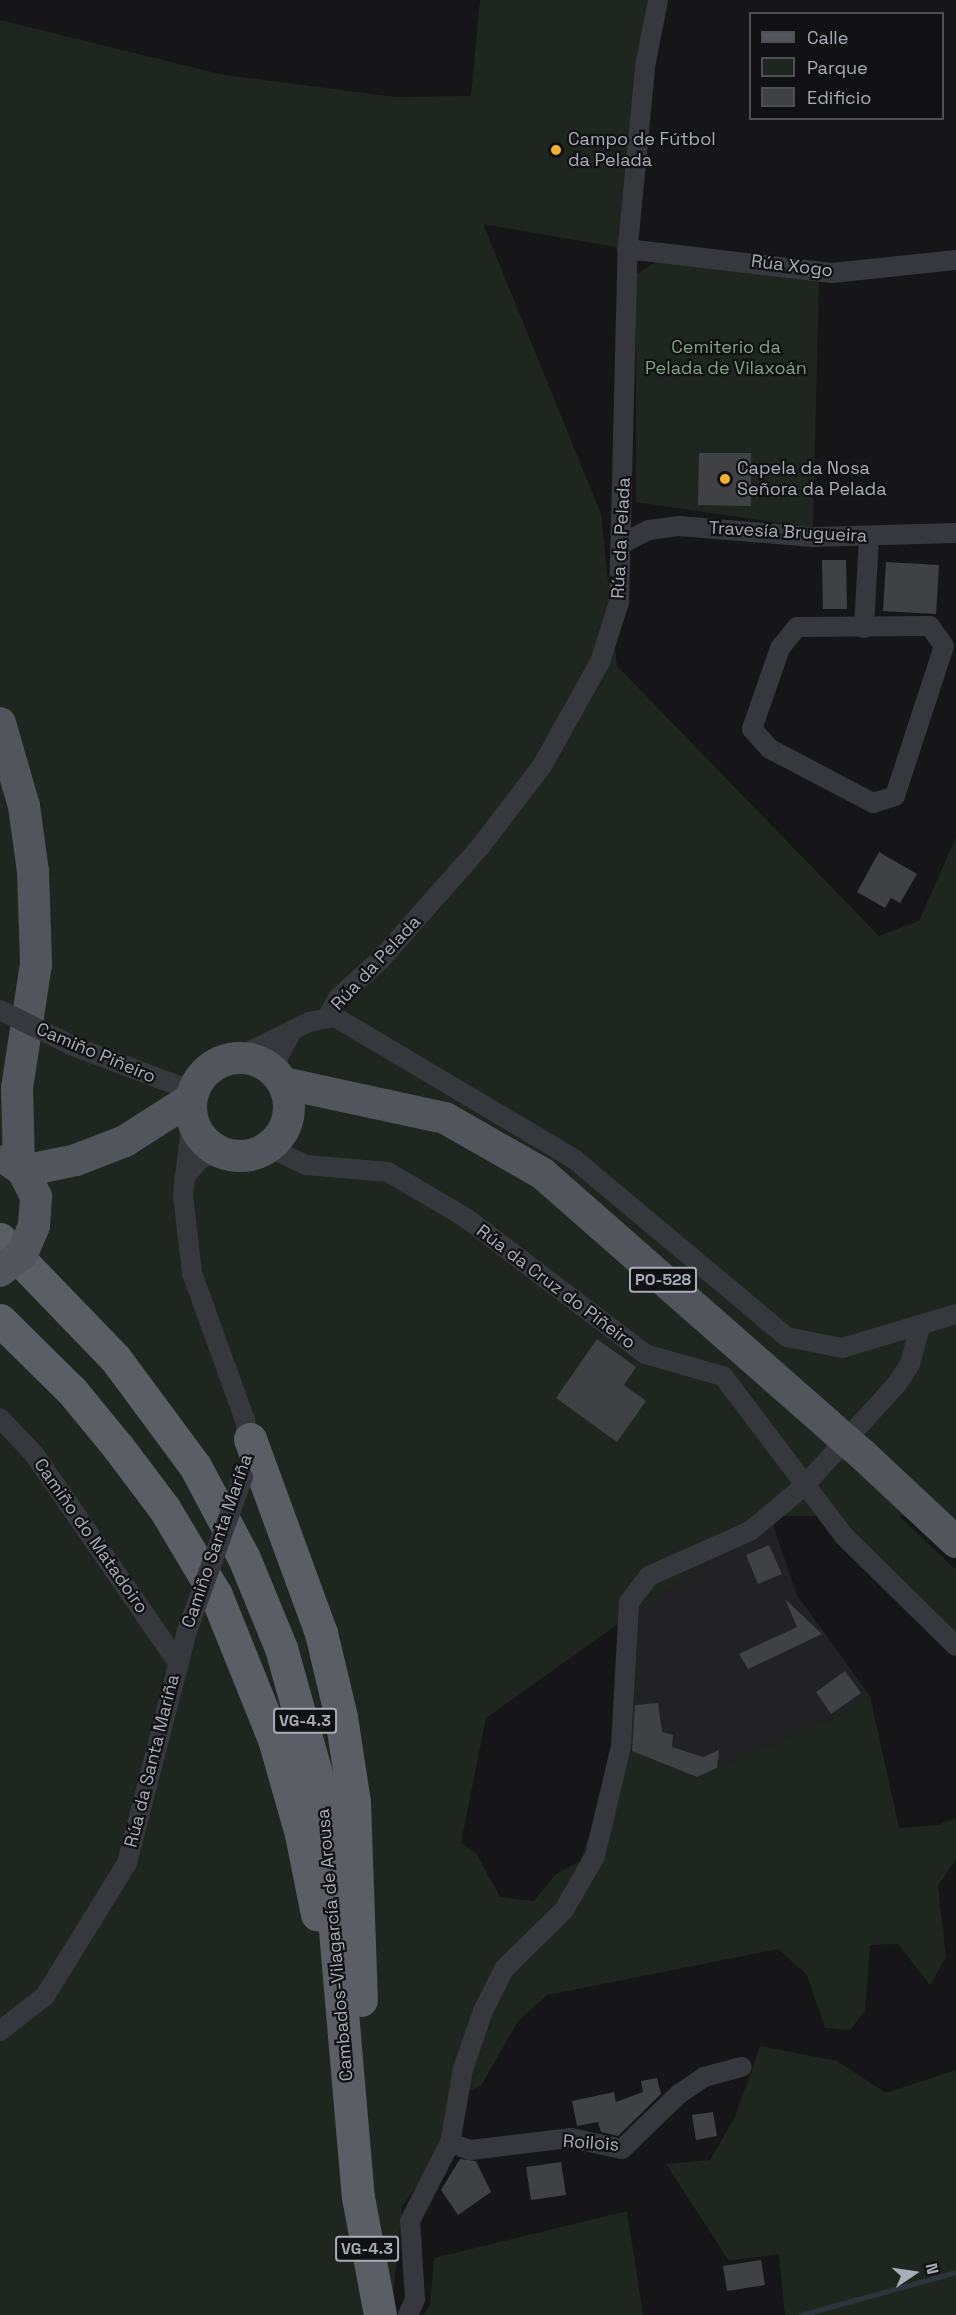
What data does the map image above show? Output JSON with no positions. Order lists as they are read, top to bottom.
{
  "streets": {
    "highway": ["VG-4.3", "Cambados-Vilagarcía de Arousa"],
    "main road": ["PO-528"],
    "street": [
      "Rúa Xogo",
      "Travesía Brugueira",
      "Rúa da Pelada",
      "Camiño Piñeiro",
      "Rúa da Cruz do Piñeiro",
      "Camiño do Matadoiro",
      "Camiño Santa Mariña",
      "Rúa da Santa Mariña",
      "Roilois"
    ]
  },
  "crossings": [
    ["Rúa Xogo", "Rúa da Pelada"],
    ["Travesía Brugueira", "Rúa da Pelada"],
    ["Camiño Piñeiro", "PO-528"],
    ["Camiño Piñeiro", "Rúa da Cruz do Piñeiro"],
    ["Camiño Piñeiro", "Camiño Santa Mariña"],
    ["PO-528", "Rúa da Cruz do Piñeiro"],
    ["PO-528", "Camiño Santa Mariña"],
    ["Rúa da Cruz do Piñeiro", "Camiño Santa Mariña"],
    ["Camiño do Matadoiro", "Camiño Santa Mariña"],
    ["Camiño do Matadoiro", "Rúa da Santa Mariña"],
    ["Camiño Santa Mariña", "Rúa da Santa Mariña"]
  ],
  "parks": ["Cemiterio da Pelada de Vilaxoán"],
  "places": ["Campo de Fútbol da Pelada", "Capela da Nosa Señora da Pelada"],
  "legend": ["Calle", "Parque", "Edificio"],
  "north": "right"
}
